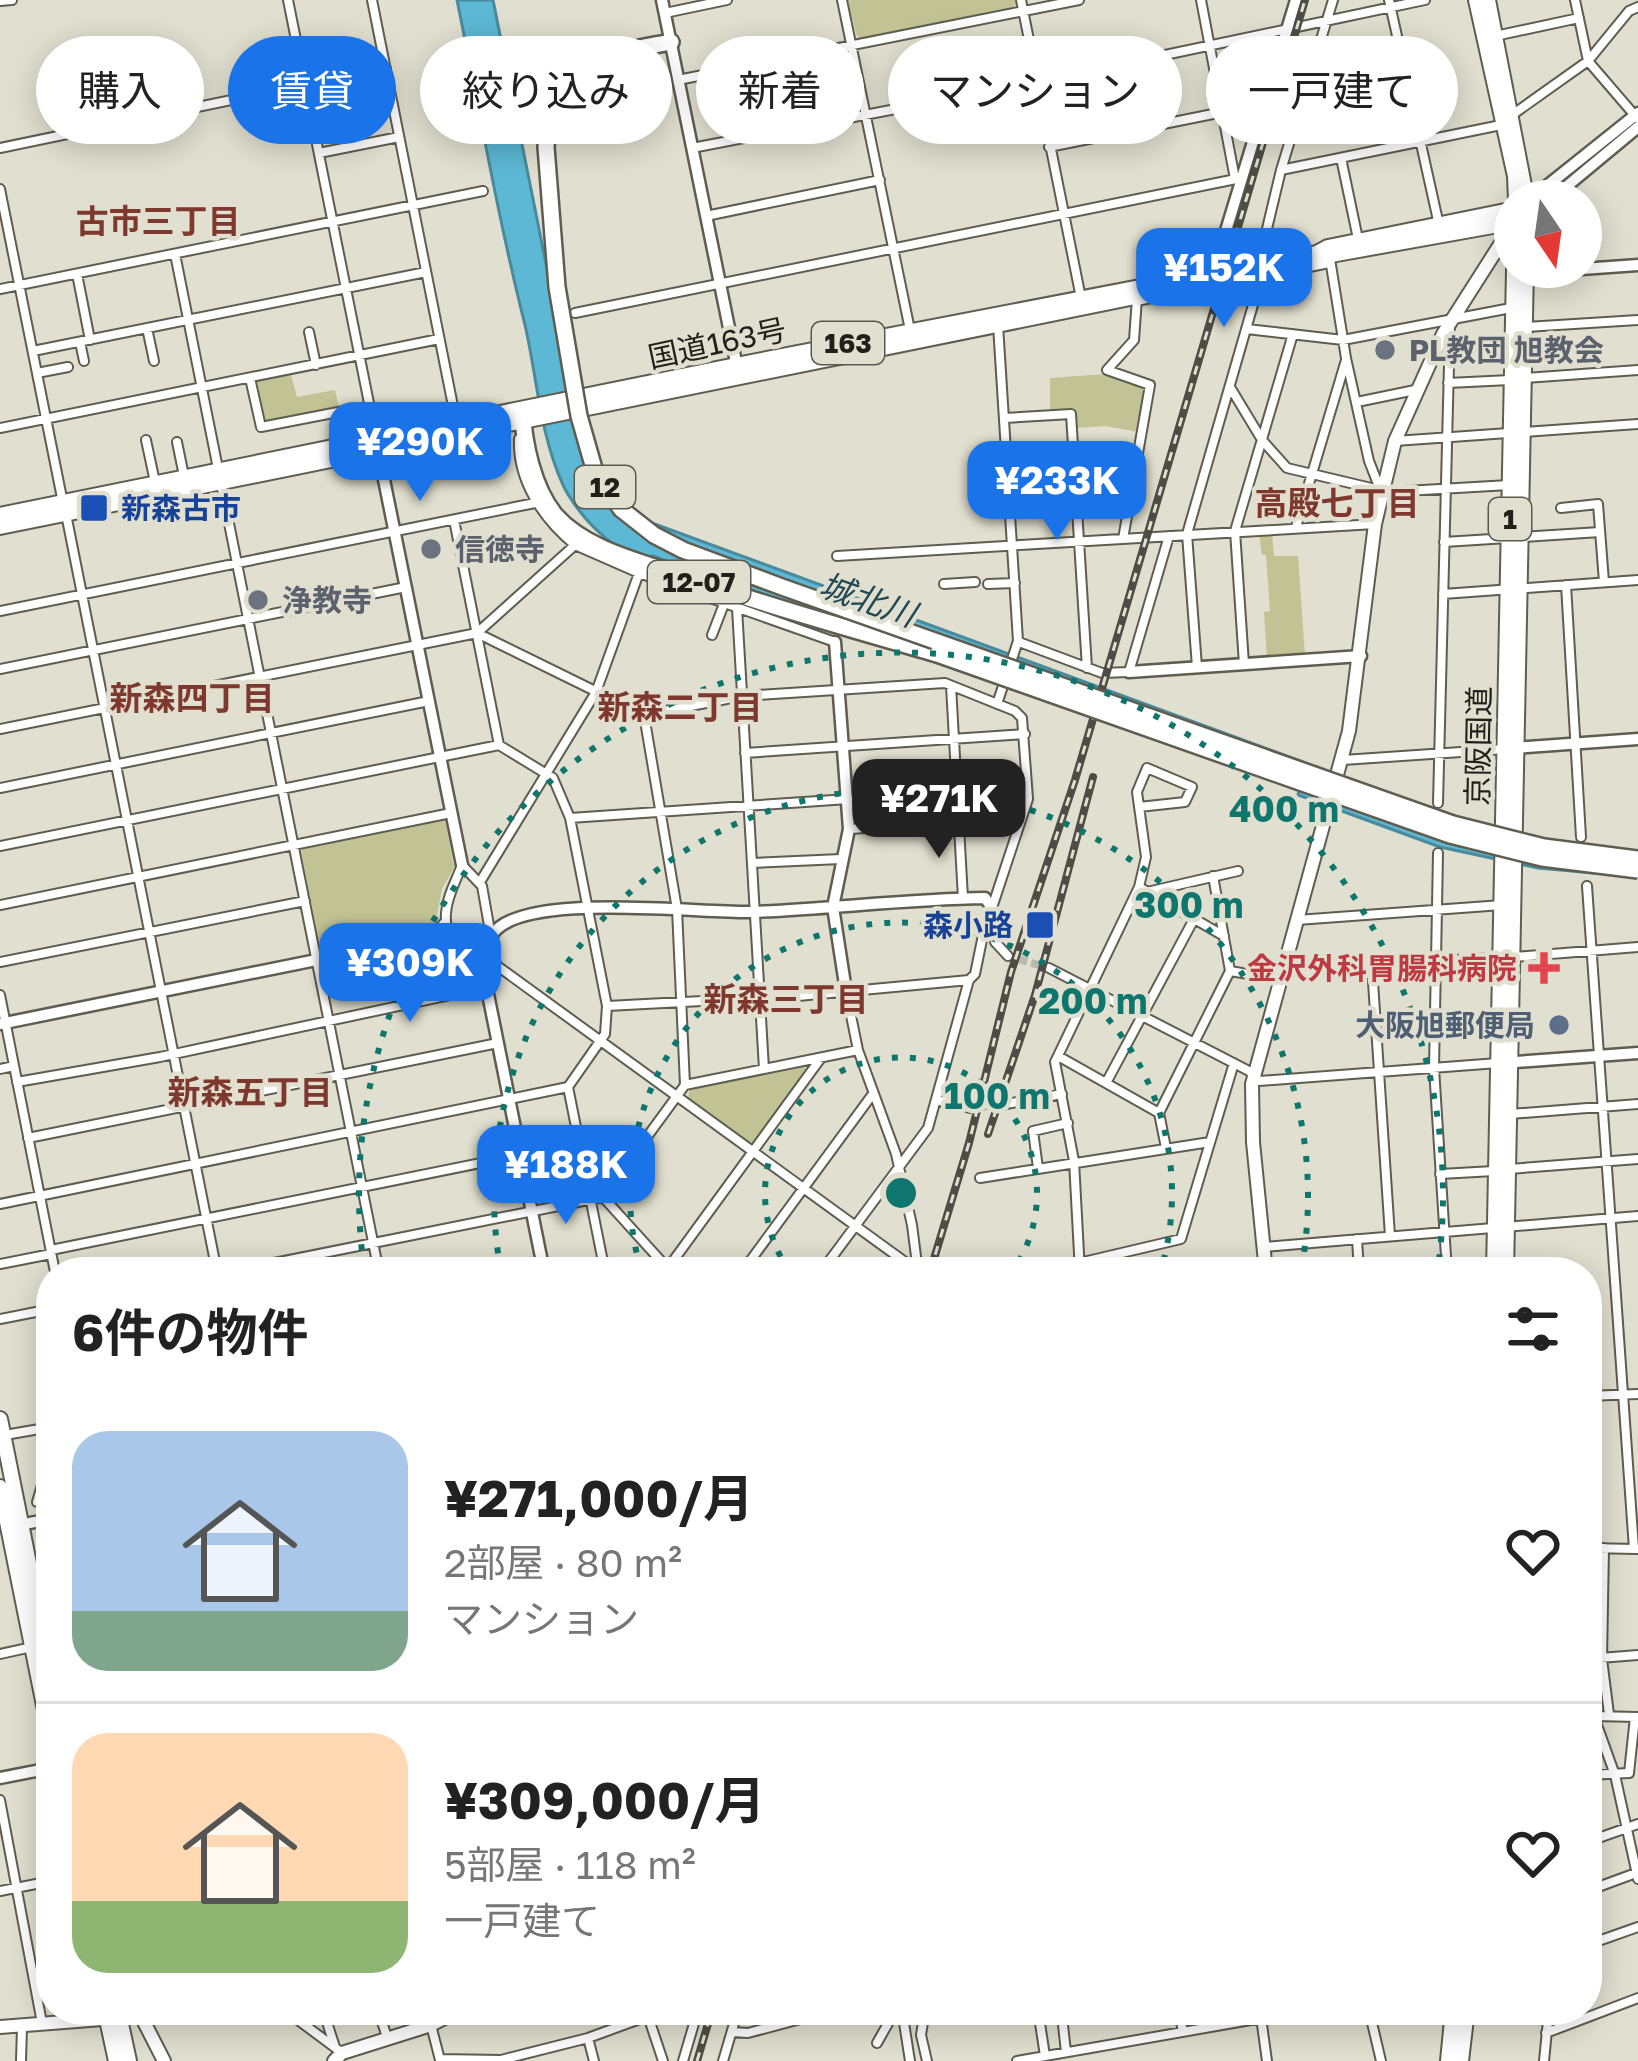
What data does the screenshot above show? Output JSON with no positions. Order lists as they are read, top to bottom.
{
  "streets": {
    "highway": [
      "国道163号",
      "163",
      "12",
      "1",
      "12-07",
      "京阪国道"
    ]
  },
  "crossings": [
    ["国道163号", "163"],
    ["国道163号", "12-07"]
  ],
  "districts": [
    "古市三丁目",
    "高殿七丁目",
    "新森四丁目",
    "新森二丁目",
    "新森三丁目",
    "新森五丁目"
  ],
  "water": ["城北川"],
  "places": {
    "other": [
      "PL教団 旭教会",
      "信徳寺",
      "浄教寺",
      "大阪旭郵便局"
    ],
    "transit": ["新森古市", "森小路"],
    "health": ["金沢外科胃腸科病院"]
  },
  "north": "bottom",
  "page": {
    "chip": [
      "購入",
      "賃貸",
      "絞り込み",
      "新着",
      "マンション",
      "一戸建て"
    ],
    "price": [
      "¥152K",
      "¥290K",
      "¥233K",
      "¥271K",
      "¥309K",
      "¥188K"
    ],
    "heading": "6件の物件",
    "list": [
      {
        "name": "¥271,000/月",
        "note": "2部屋 · 80 m² · マンション"
      },
      {
        "name": "¥309,000/月",
        "note": "5部屋 · 118 m² · 一戸建て"
      }
    ]
  },
  "rings": [
    "400 m",
    "300 m",
    "200 m",
    "100 m"
  ]
}
